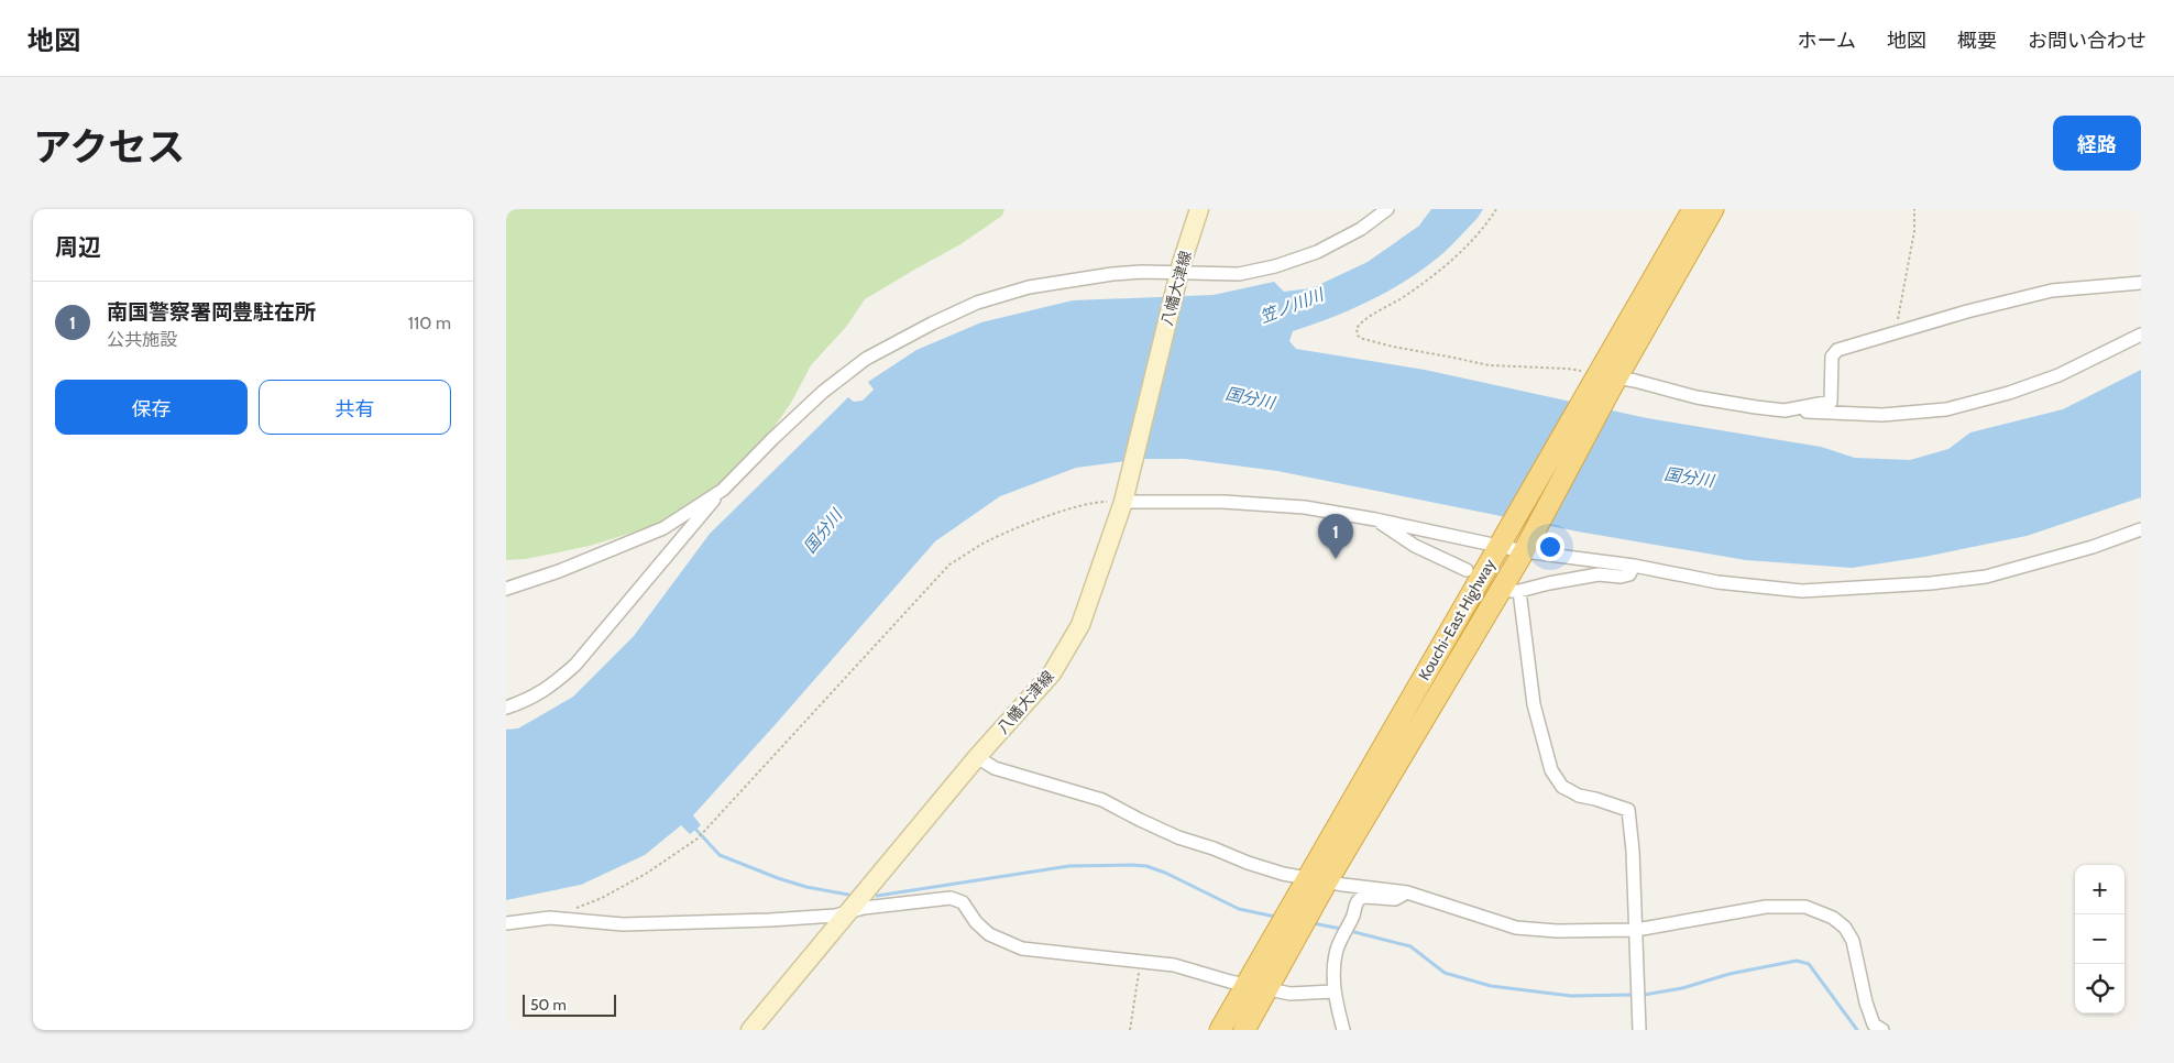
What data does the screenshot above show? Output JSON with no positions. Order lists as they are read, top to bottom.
{
  "streets": {
    "highway": ["Kouchi-East Highway"],
    "main road": ["八幡大津線"]
  },
  "water": ["笠ノ川川", "国分川"],
  "scale_bar": "50 m",
  "page": {
    "header": "地図",
    "nav": [
      "ホーム",
      "地図",
      "概要",
      "お問い合わせ"
    ],
    "title": "アクセス",
    "buttons": [
      "経路",
      ["保存", "共有"]
    ],
    "heading": "周辺",
    "list": [
      {
        "mark": "1",
        "name": "南国警察署岡豊駐在所",
        "note": "公共施設",
        "value": "110 m"
      }
    ],
    "pins": "1",
    "map_buttons": ["+", "−"],
    "scale": "50 m"
  }
}
